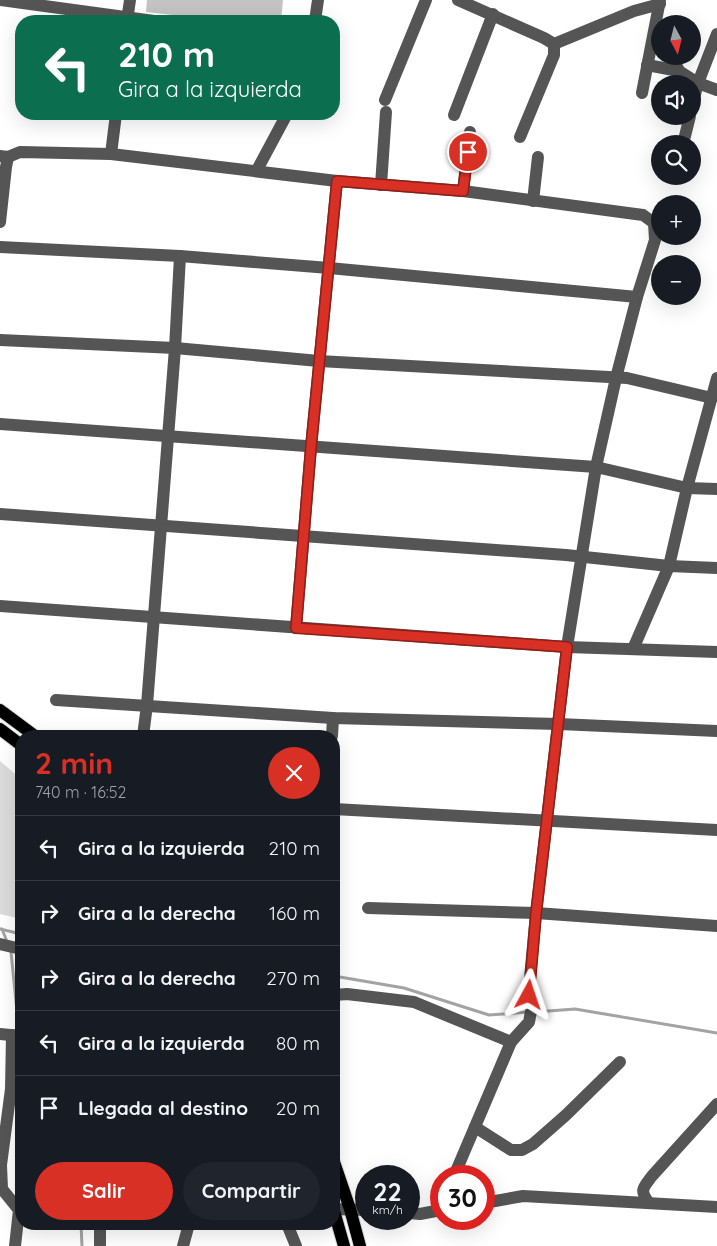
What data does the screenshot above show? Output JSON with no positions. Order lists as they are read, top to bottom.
{
  "north": "bottom",
  "page": {
    "map_buttons": ["+", "−"],
    "turn": ["210 m", "Gira a la izquierda"],
    "heading": ["2 min", "740 m · 16:52"],
    "list": [
      {
        "name": "Gira a la izquierda",
        "value": "210 m"
      },
      {
        "name": "Gira a la derecha",
        "value": "160 m"
      },
      {
        "name": "Gira a la derecha",
        "value": "270 m"
      },
      {
        "name": "Gira a la izquierda",
        "value": "80 m"
      },
      {
        "name": "Llegada al destino",
        "value": "20 m"
      }
    ],
    "buttons": ["Salir", "Compartir"],
    "speed": "22 km/h",
    "limit": "30"
  }
}
